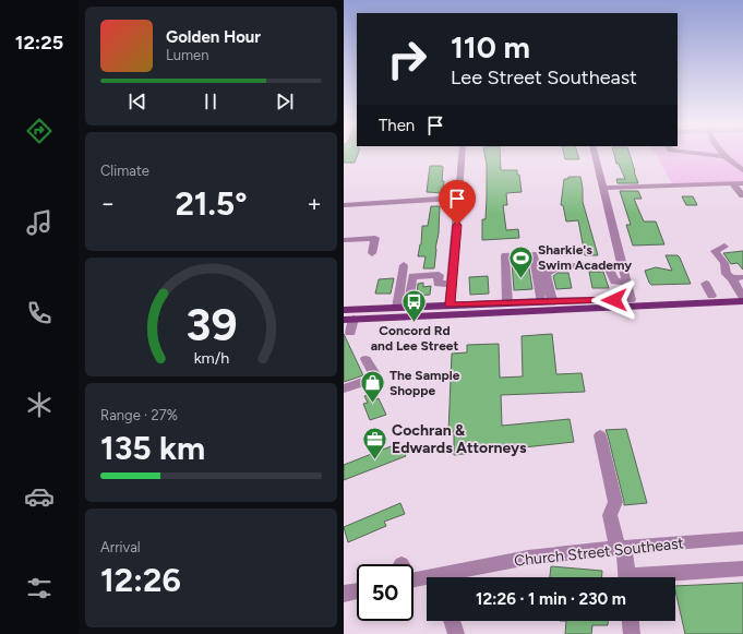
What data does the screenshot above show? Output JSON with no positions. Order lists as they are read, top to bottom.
{
  "streets": {
    "street": ["Church Street Southeast"]
  },
  "places": {
    "sports": ["Sharkie's Swim Academy"],
    "bus stop": ["Concord Rd and Lee Street"],
    "shop": ["The Sample Shoppe"],
    "office": ["Cochran & Edwards Attorneys"]
  },
  "page": {
    "tabs": "12:25",
    "turn": ["110 m", "Lee Street Southeast"],
    "song": ["Golden Hour", "Lumen"],
    "then": "Then",
    "tile": [
      "Climate",
      ["Range · 27%", "135 km"],
      ["Arrival", "12:26"]
    ],
    "heat": ["−", "21.5°", "+"],
    "limit": "50",
    "trip": "12:26 · 1 min · 230 m",
    "gauge": ["39", "km/h"]
  }
}
